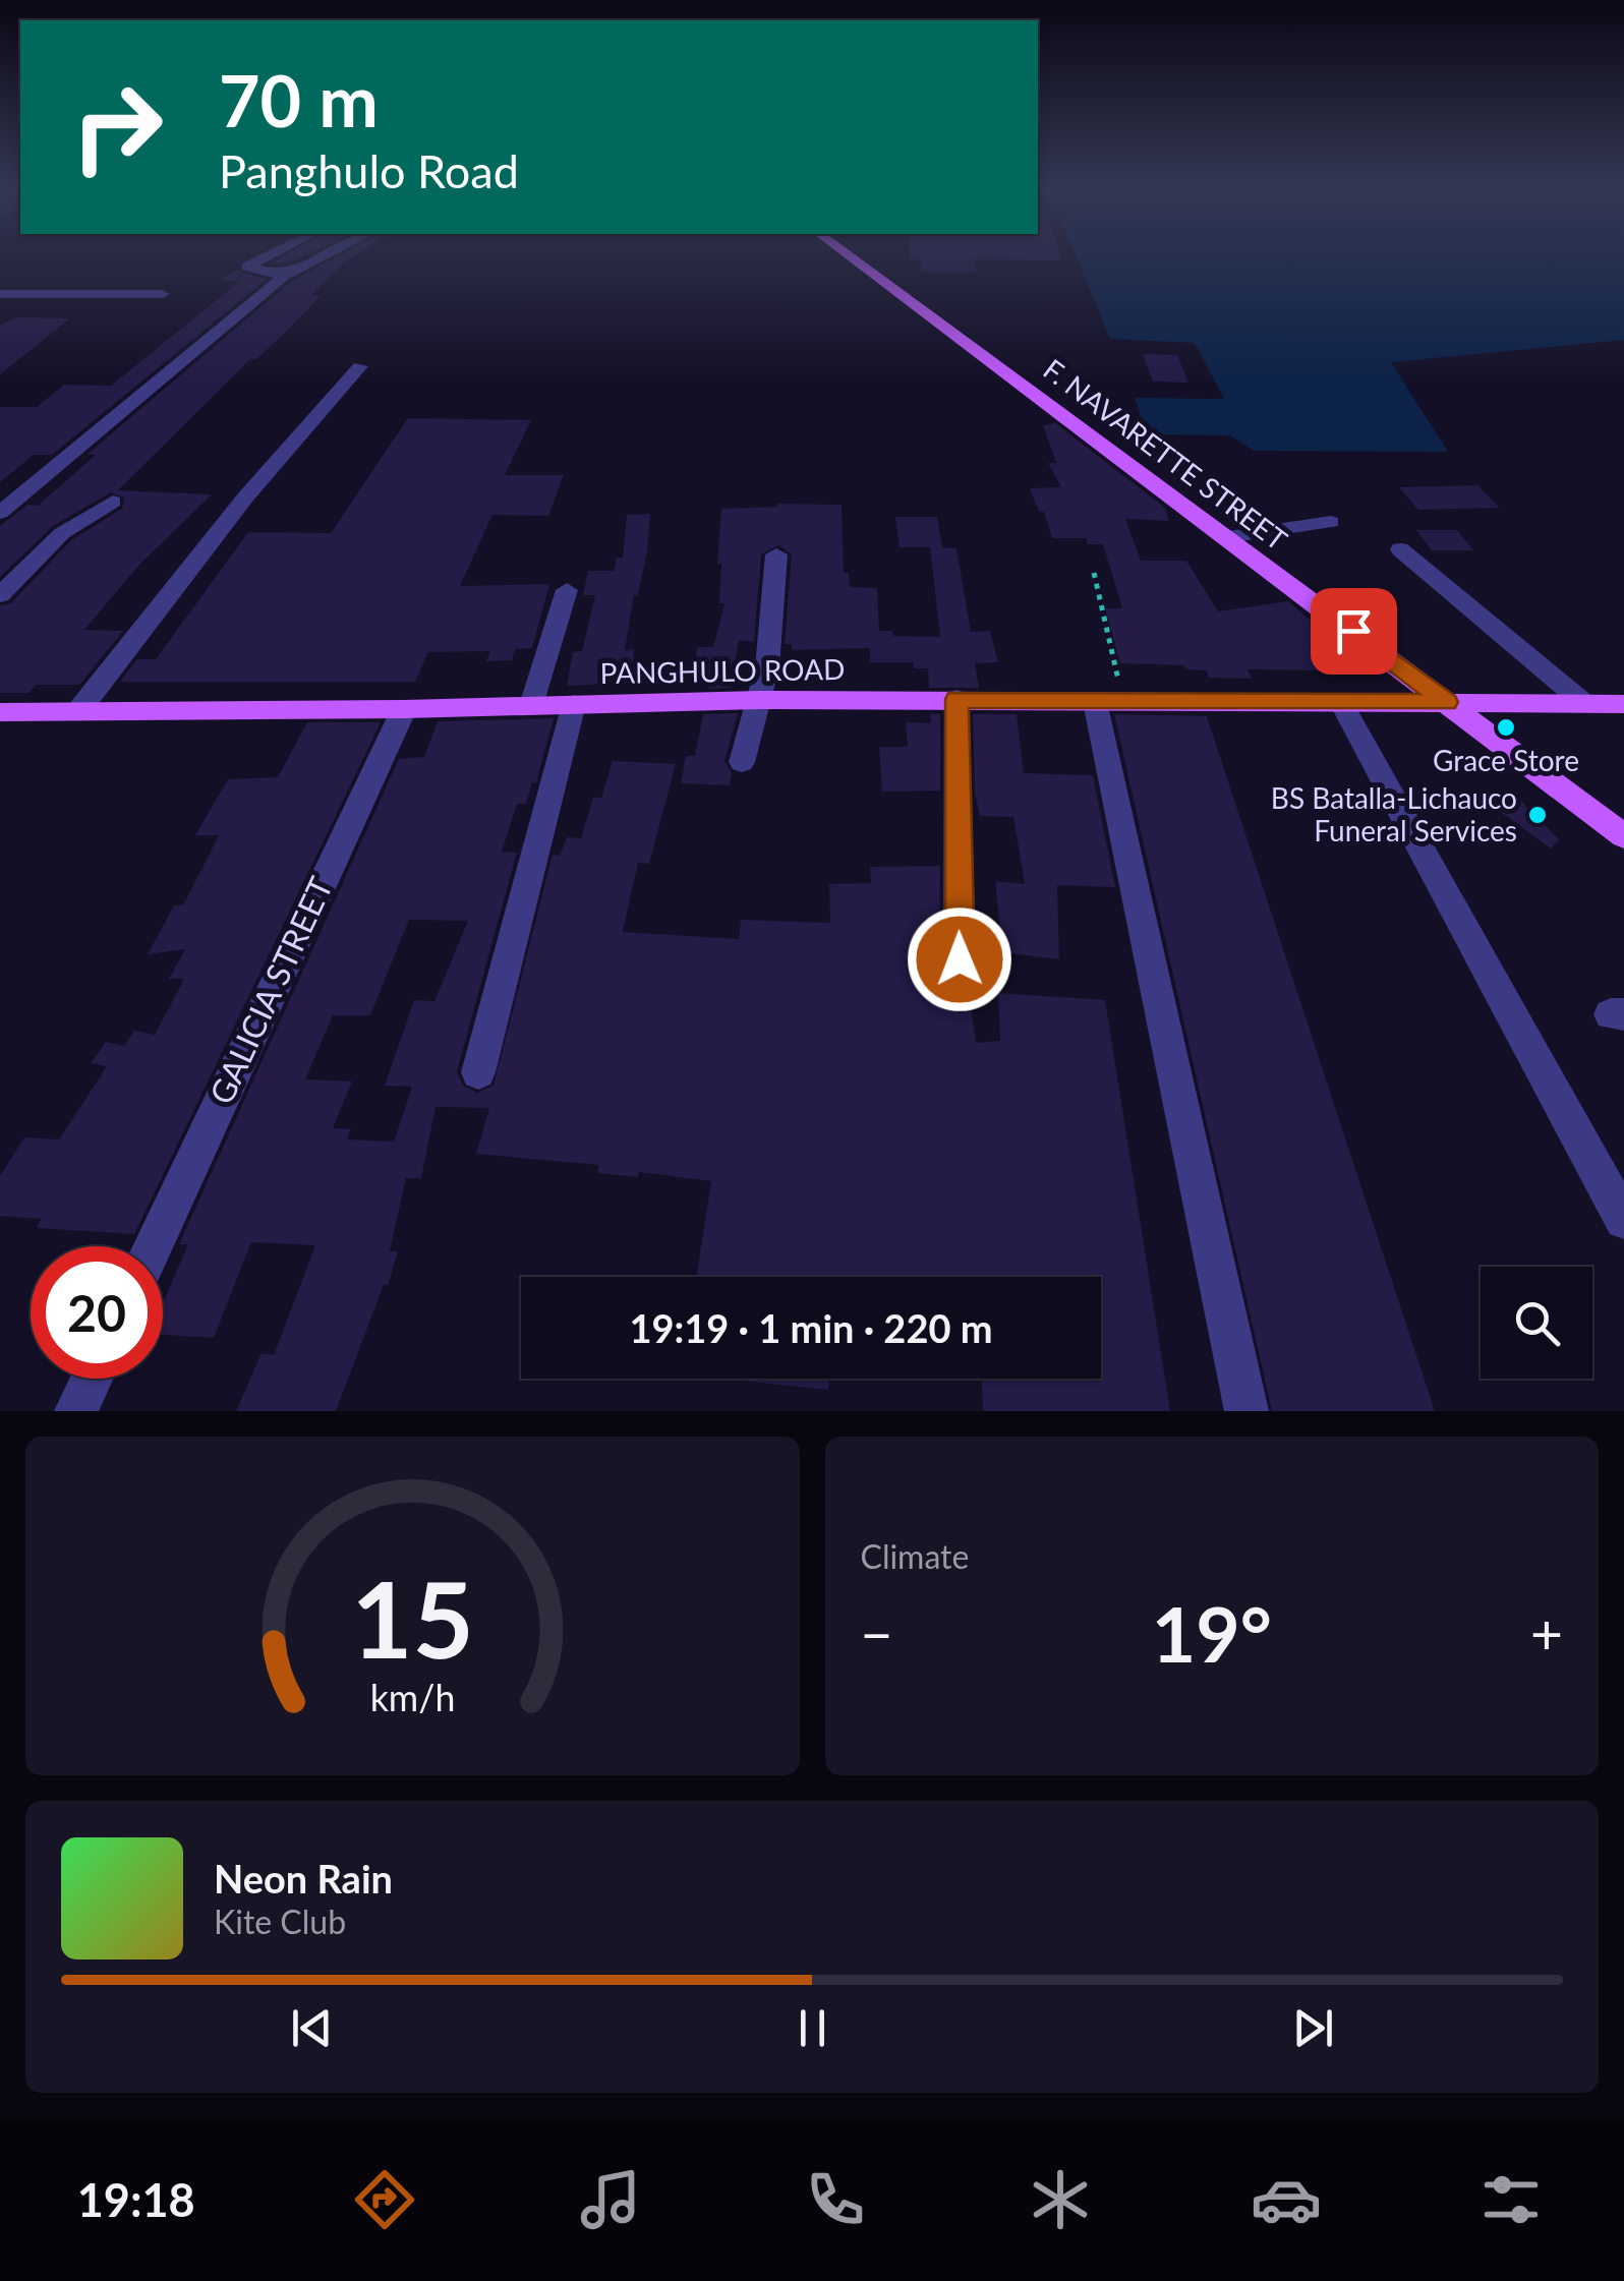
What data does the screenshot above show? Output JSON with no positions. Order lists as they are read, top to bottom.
{
  "streets": {
    "main road": ["F. NAVARETTE STREET", "PANGHULO ROAD"],
    "street": ["GALICIA STREET"]
  },
  "crossings": [
    ["F. NAVARETTE STREET", "PANGHULO ROAD"],
    ["PANGHULO ROAD", "GALICIA STREET"]
  ],
  "places": ["Grace Store", "BS Batalla-Lichauco Funeral Services"],
  "page": {
    "turn": ["70 m", "Panghulo Road"],
    "limit": "20",
    "trip": "19:19 · 1 min · 220 m",
    "tile": "Climate",
    "heat": ["−", "19°", "+"],
    "song": ["Neon Rain", "Kite Club"],
    "tabs": "19:18",
    "gauge": ["15", "km/h"]
  }
}
